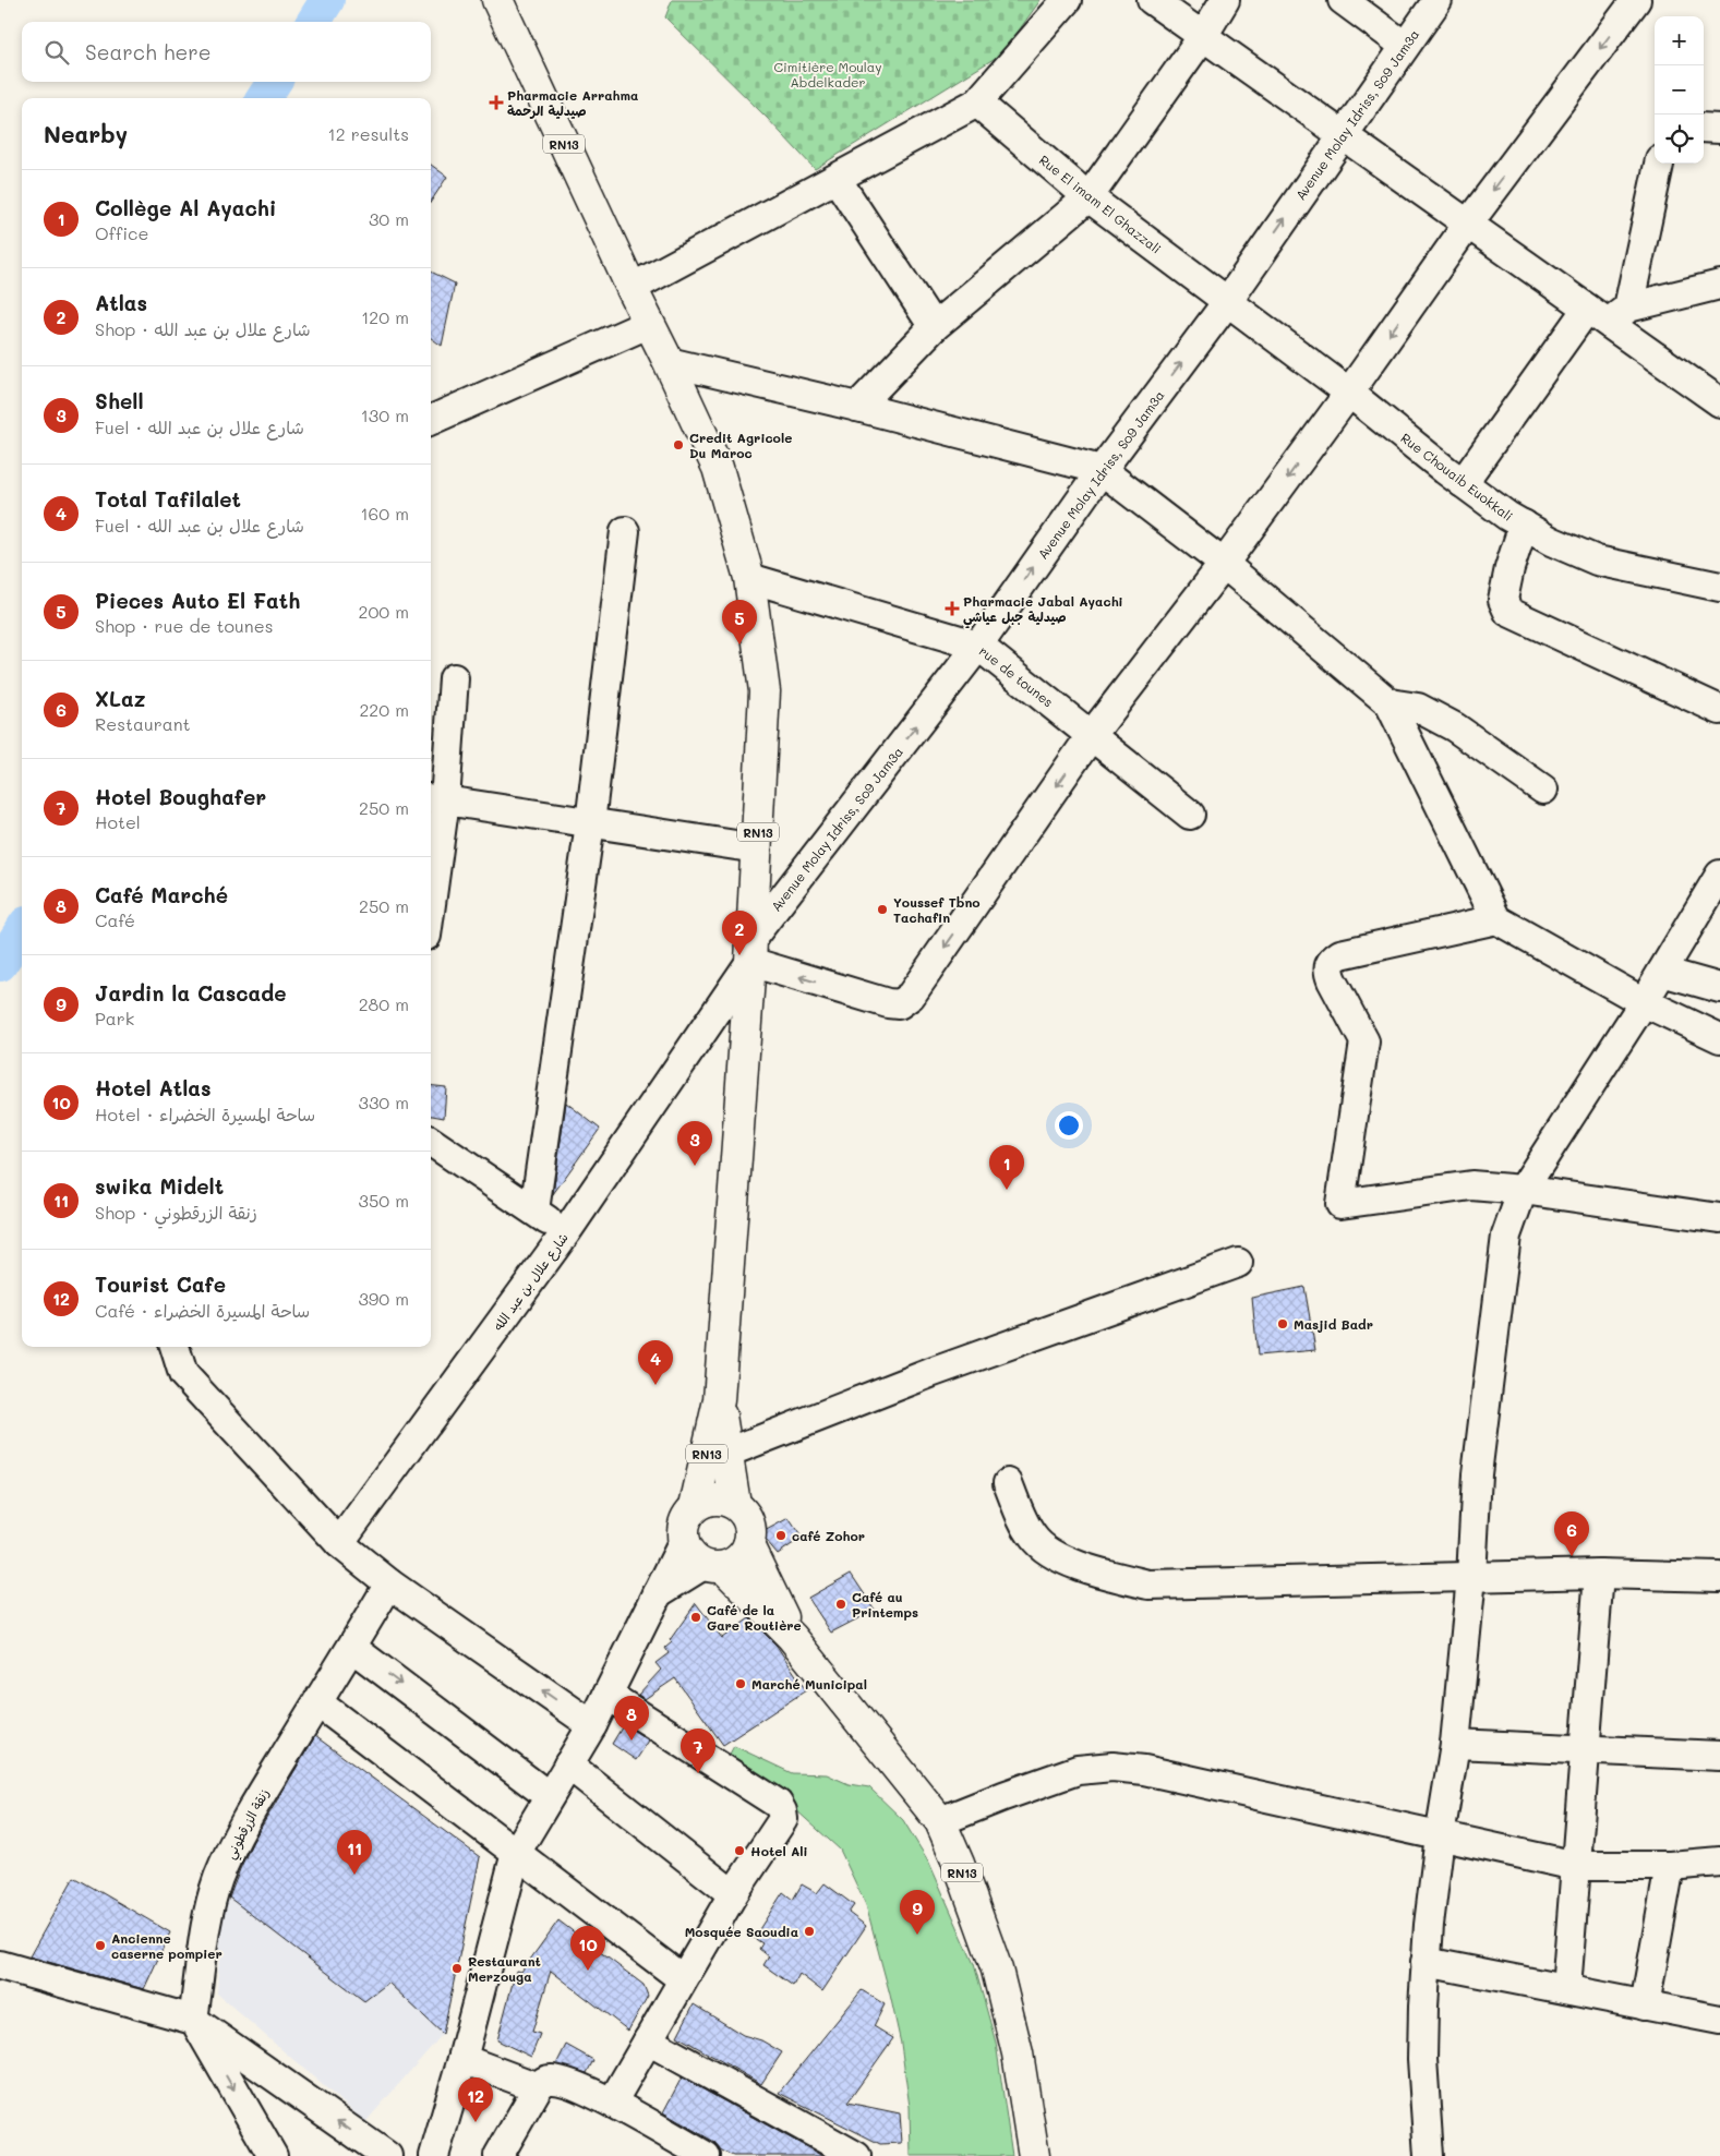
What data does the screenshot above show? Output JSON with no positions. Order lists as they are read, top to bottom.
{
  "streets": {
    "main road": ["RN13"],
    "street": [
      "Avenue Molay Idriss, So9 Jam3a",
      "Rue El imam El Ghazzali",
      "Rue Chouaib Euokkali",
      "rue de tounes",
      "شارع علال بن عبد الله",
      "زنقة الزرقطوني"
    ]
  },
  "crossings": [
    ["Avenue Molay Idriss, So9 Jam3a", "RN13"],
    ["Avenue Molay Idriss, So9 Jam3a", "Rue El imam El Ghazzali"],
    ["Avenue Molay Idriss, So9 Jam3a", "Rue Chouaib Euokkali"],
    ["Avenue Molay Idriss, So9 Jam3a", "rue de tounes"],
    ["Avenue Molay Idriss, So9 Jam3a", "شارع علال بن عبد الله"],
    ["RN13", "rue de tounes"],
    ["RN13", "شارع علال بن عبد الله"],
    ["Rue El imam El Ghazzali", "Rue Chouaib Euokkali"]
  ],
  "parks": ["Cimitière Moulay Abdelkader"],
  "places": {
    "health": ["Pharmacie Arrahma صيدلية الرحمة", "Pharmacie Jabal Ayachi صيدلية جبل عياشي"],
    "other": [
      "Credit Agricole Du Maroc",
      "Youssef Tbno Tachafin",
      "Masjid Badr",
      "café Zohor",
      "Café au Printemps",
      "Café de la Gare Routière",
      "Marché Municipal",
      "Hotel Ali",
      "Mosquée Saoudia",
      "Ancienne caserne pompier",
      "Restaurant Merzouga"
    ]
  },
  "page": {
    "map_buttons": ["+", "−"],
    "search": "Search here",
    "heading": ["Nearby", "12 results"],
    "list": [
      {
        "mark": "1",
        "name": "Collège Al Ayachi",
        "note": "Office",
        "value": "30 m"
      },
      {
        "mark": "2",
        "name": "Atlas",
        "note": "Shop · شارع علال بن عبد الله",
        "value": "120 m"
      },
      {
        "mark": "3",
        "name": "Shell",
        "note": "Fuel · شارع علال بن عبد الله",
        "value": "130 m"
      },
      {
        "mark": "4",
        "name": "Total Tafilalet",
        "note": "Fuel · شارع علال بن عبد الله",
        "value": "160 m"
      },
      {
        "mark": "5",
        "name": "Pieces Auto El Fath",
        "note": "Shop · rue de tounes",
        "value": "200 m"
      },
      {
        "mark": "6",
        "name": "XLaz",
        "note": "Restaurant",
        "value": "220 m"
      },
      {
        "mark": "7",
        "name": "Hotel Boughafer",
        "note": "Hotel",
        "value": "250 m"
      },
      {
        "mark": "8",
        "name": "Café Marché",
        "note": "Café",
        "value": "250 m"
      },
      {
        "mark": "9",
        "name": "Jardin la Cascade",
        "note": "Park",
        "value": "280 m"
      },
      {
        "mark": "10",
        "name": "Hotel Atlas",
        "note": "Hotel · ساحة المسيرة الخضراء",
        "value": "330 m"
      },
      {
        "mark": "11",
        "name": "swika Midelt",
        "note": "Shop · زنقة الزرقطوني",
        "value": "350 m"
      },
      {
        "mark": "12",
        "name": "Tourist Cafe",
        "note": "Café · ساحة المسيرة الخضراء",
        "value": "390 m"
      }
    ],
    "pins": [
      "5",
      "2",
      "3",
      "1",
      "4",
      "6",
      "8",
      "7",
      "11",
      "9",
      "10",
      "12"
    ]
  }
}
